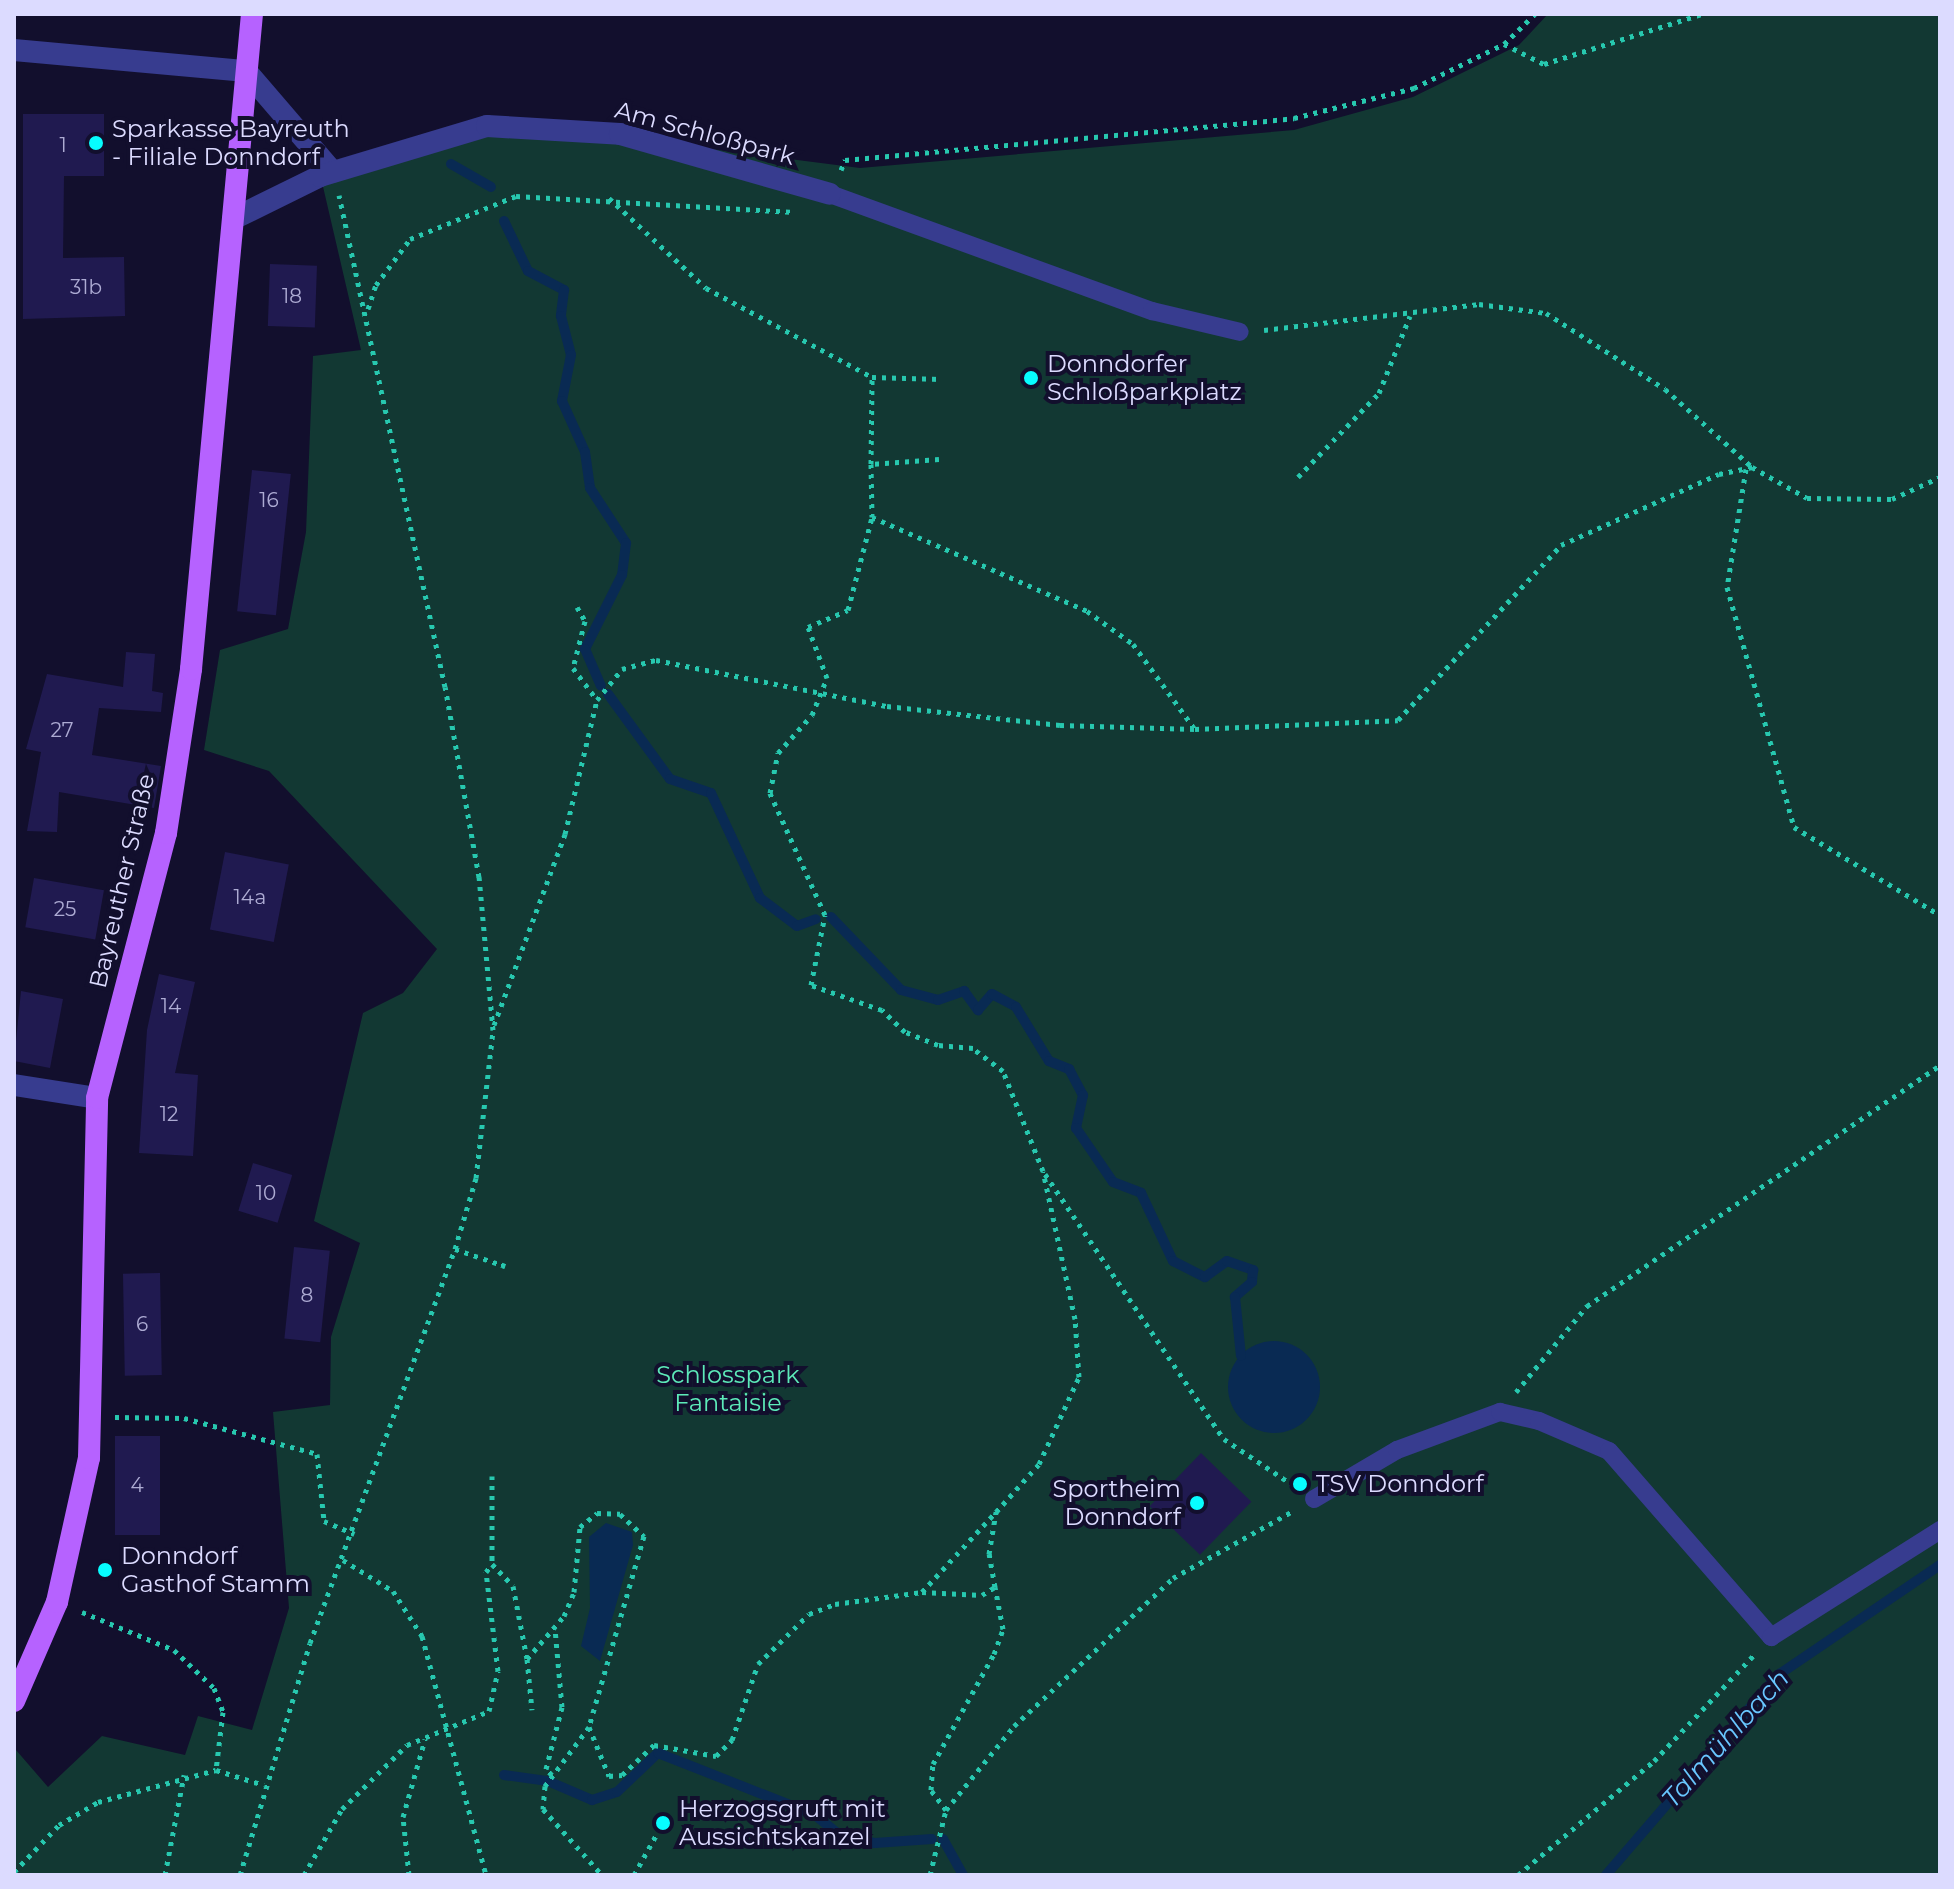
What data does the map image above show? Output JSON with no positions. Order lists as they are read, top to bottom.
{
  "streets": {
    "main road": ["Bayreuther Straße"],
    "street": ["Am Schloßpark"]
  },
  "crossings": [
    ["Am Schloßpark", "Bayreuther Straße"]
  ],
  "water": ["Talmühlbach"],
  "parks": ["Schlosspark Fantaisie"],
  "places": [
    "Sparkasse Bayreuth - Filiale Donndorf",
    "Donndorfer Schloßparkplatz",
    "TSV Donndorf",
    "Sportheim Donndorf",
    "Donndorf Gasthof Stamm",
    "Herzogsgruft mit Aussichtskanzel"
  ],
  "house_numbers": [
    "1",
    "31b",
    "18",
    "16",
    "27",
    "14a",
    "25",
    "14",
    "12",
    "10",
    "8",
    "6",
    "4"
  ]
}
